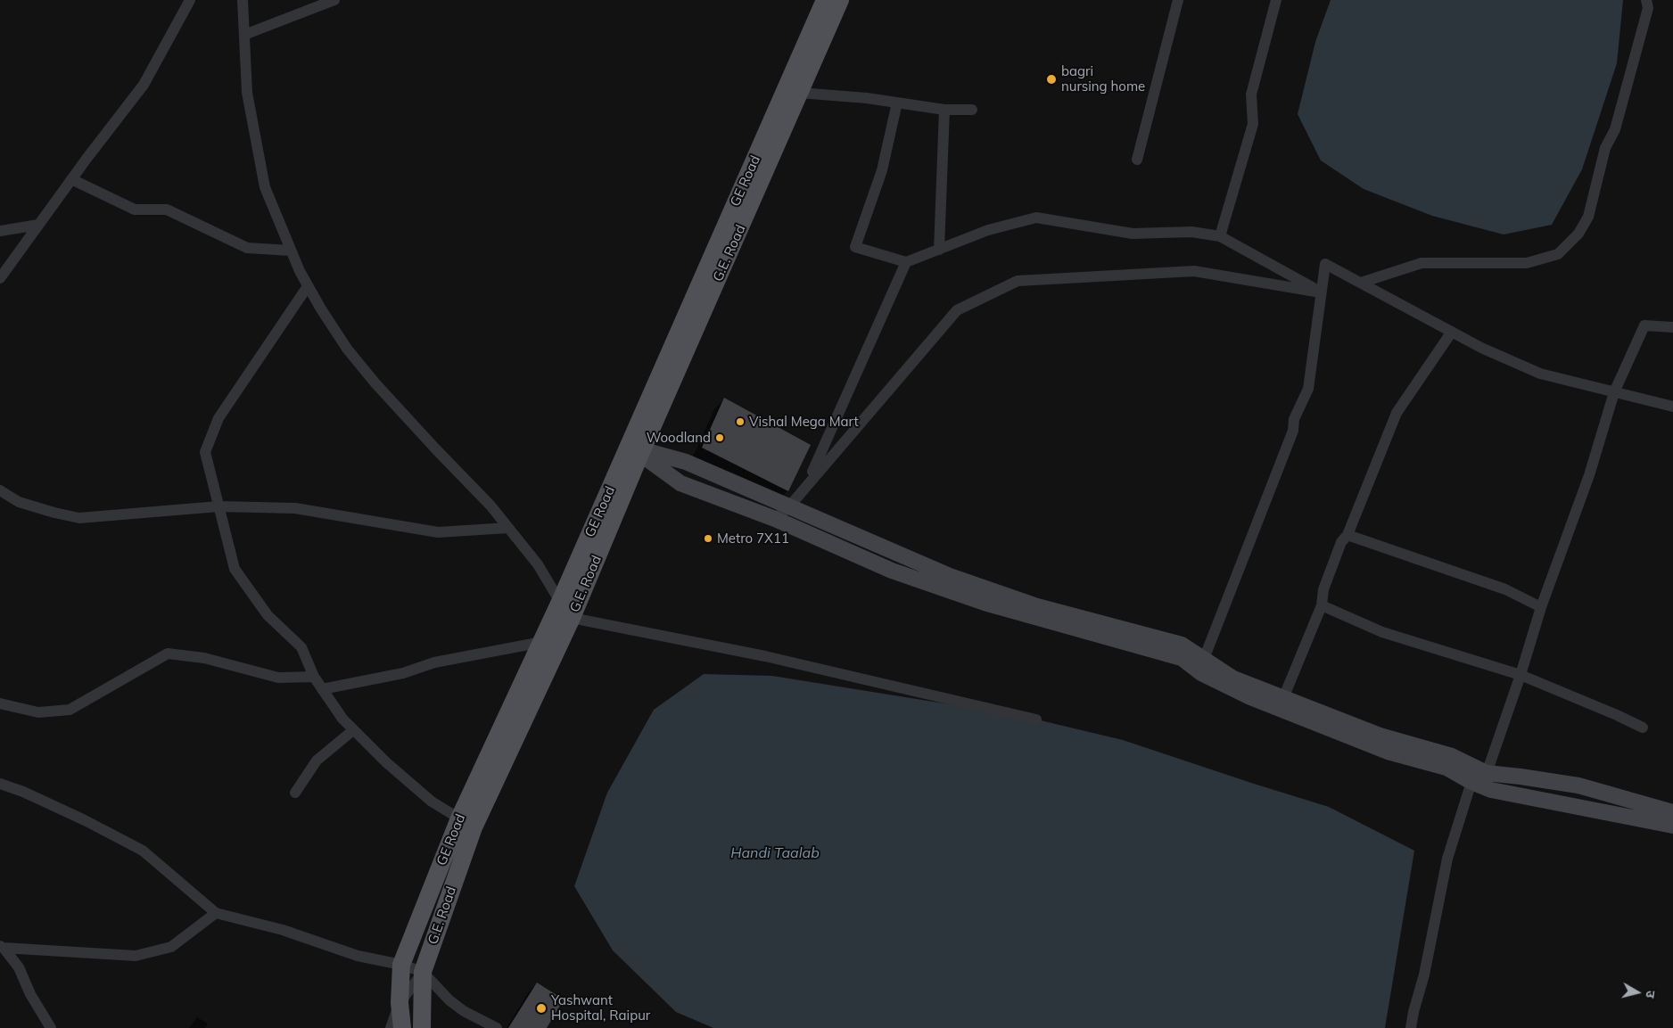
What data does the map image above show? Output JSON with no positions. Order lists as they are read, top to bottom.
{
  "streets": {
    "main road": ["GE Road", "G.E. Road"]
  },
  "crossings": [
    ["GE Road", "G.E. Road"]
  ],
  "water": ["Handi Taalab"],
  "places": [
    "bagri nursing home",
    "Vishal Mega Mart",
    "Woodland",
    "Metro 7X11",
    "Yashwant Hospital, Raipur"
  ],
  "north": "right"
}
